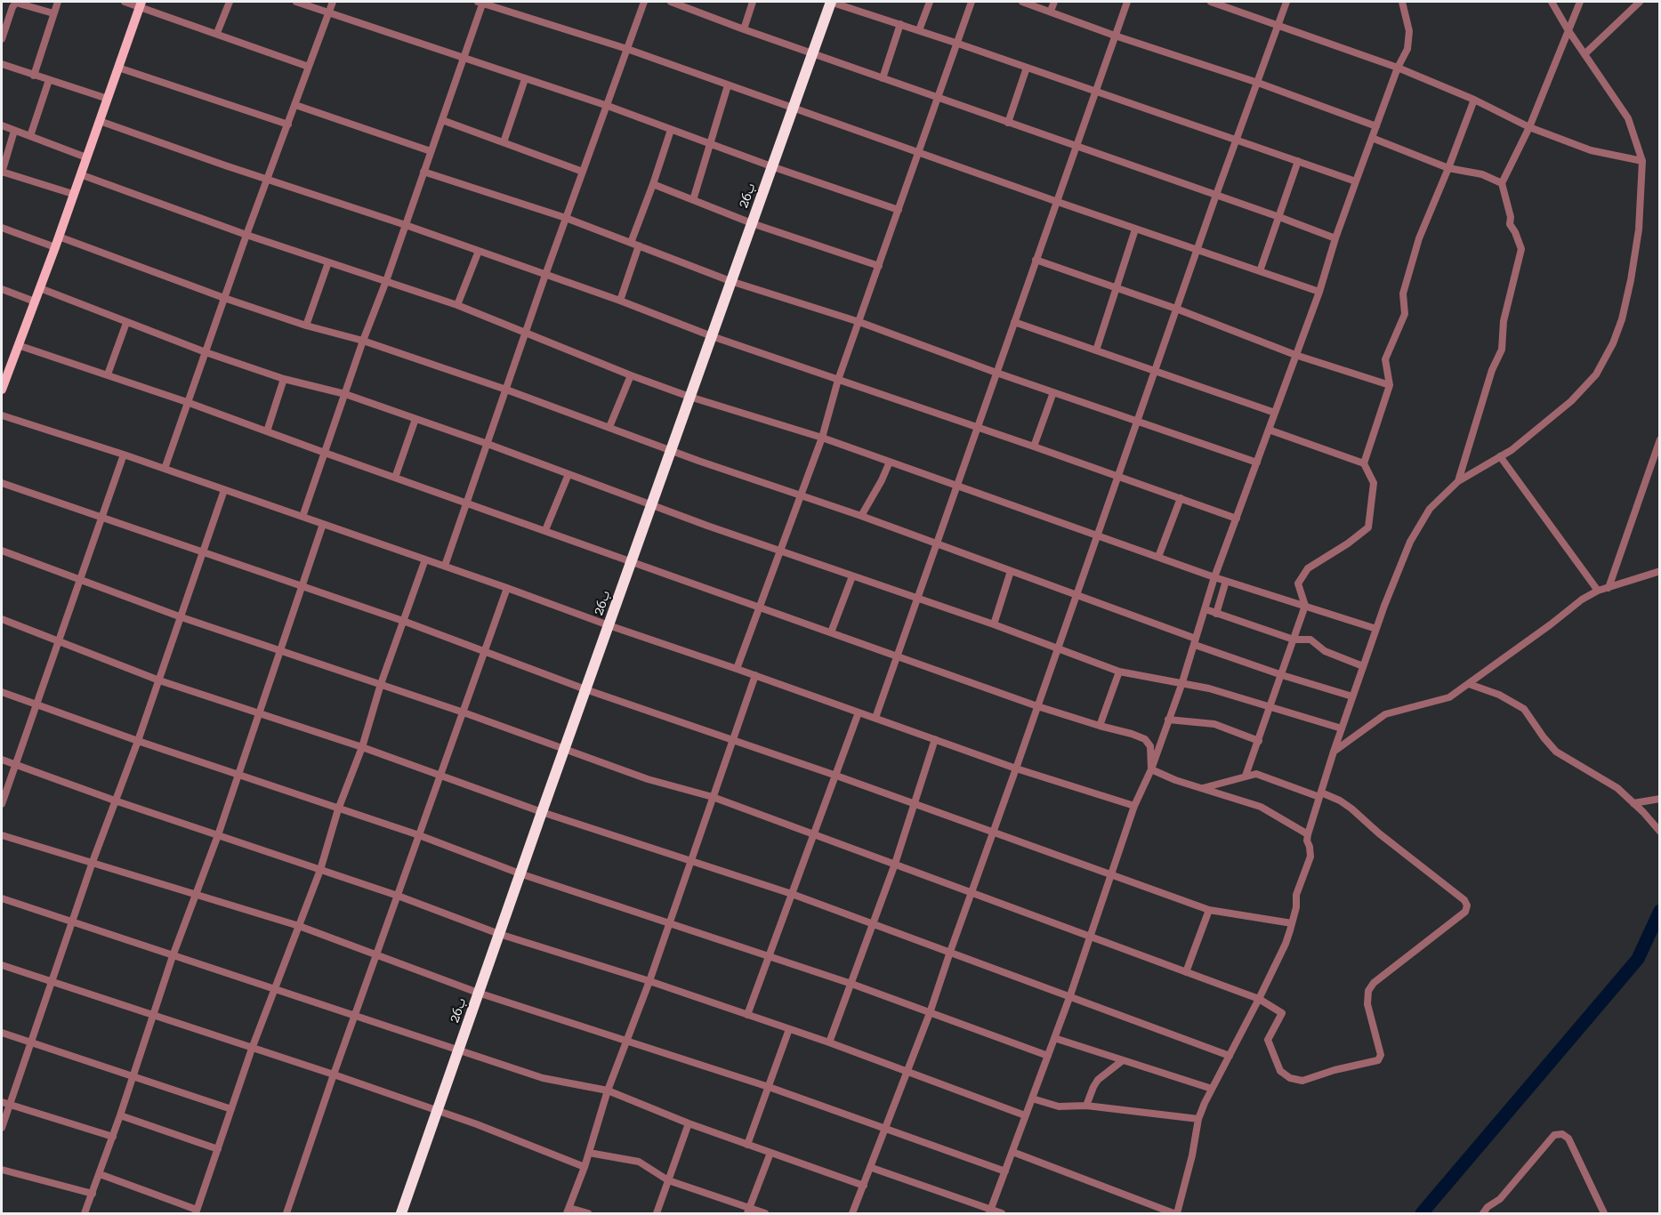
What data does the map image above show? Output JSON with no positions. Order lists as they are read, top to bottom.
{
  "streets": {
    "highway": ["26ب"]
  }
}
